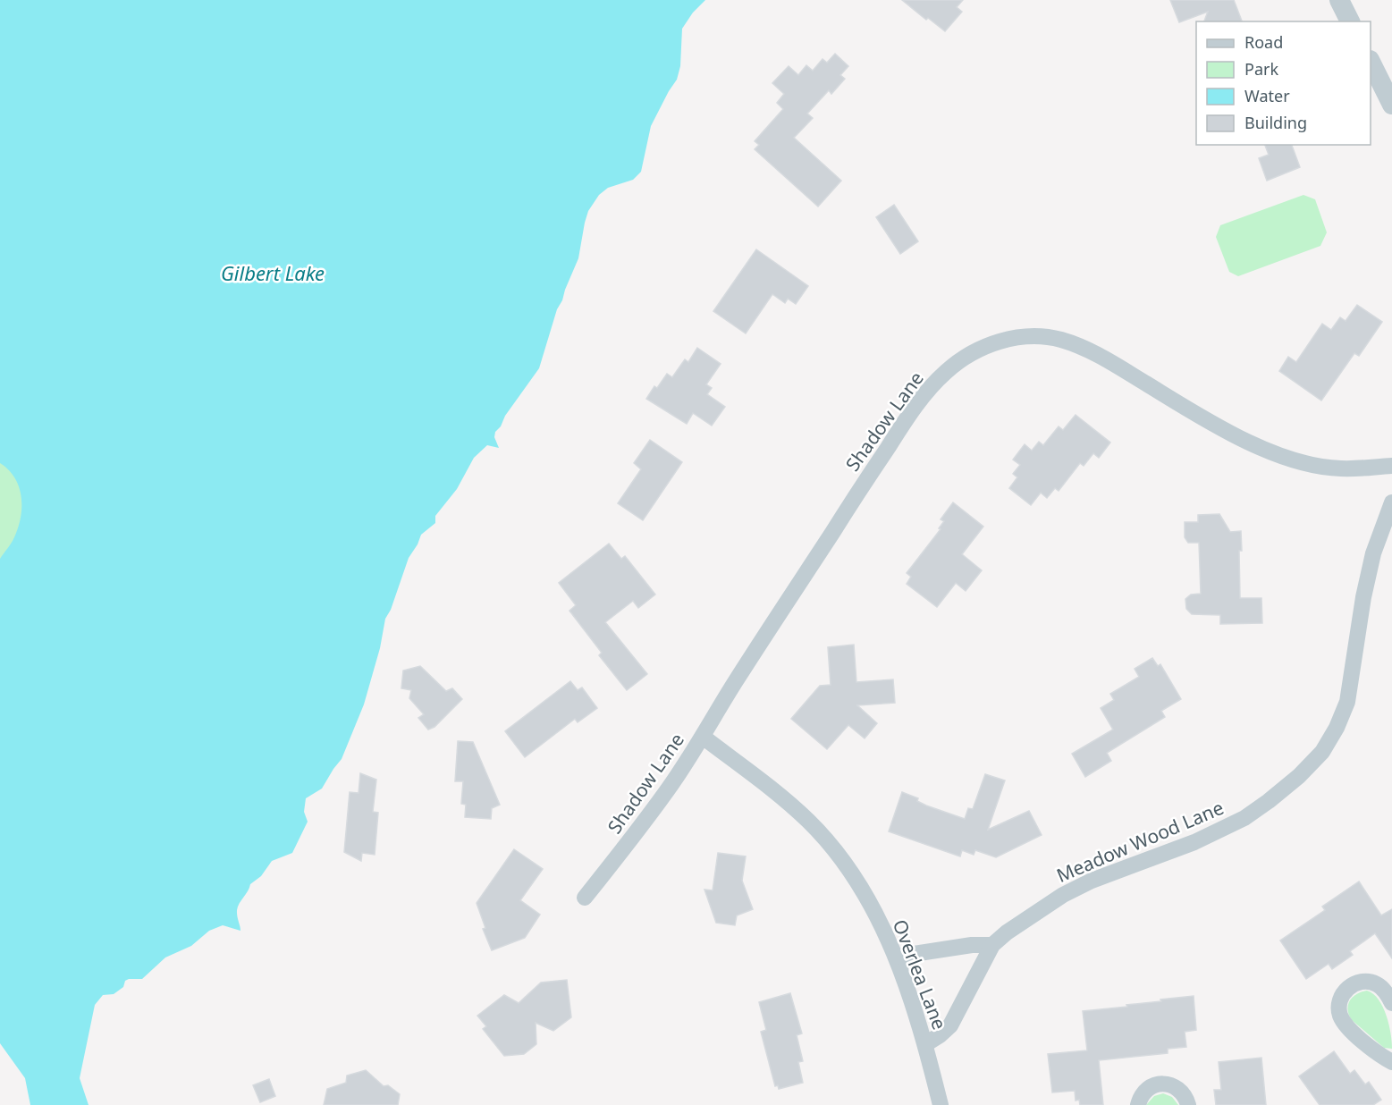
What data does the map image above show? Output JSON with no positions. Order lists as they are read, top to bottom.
{
  "streets": {
    "street": ["Shadow Lane", "Meadow Wood Lane", "Overlea Lane"]
  },
  "crossings": [
    ["Shadow Lane", "Overlea Lane"],
    ["Meadow Wood Lane", "Overlea Lane"]
  ],
  "water": ["Gilbert Lake"],
  "legend": [
    "Road",
    "Park",
    "Water",
    "Building"
  ]
}
